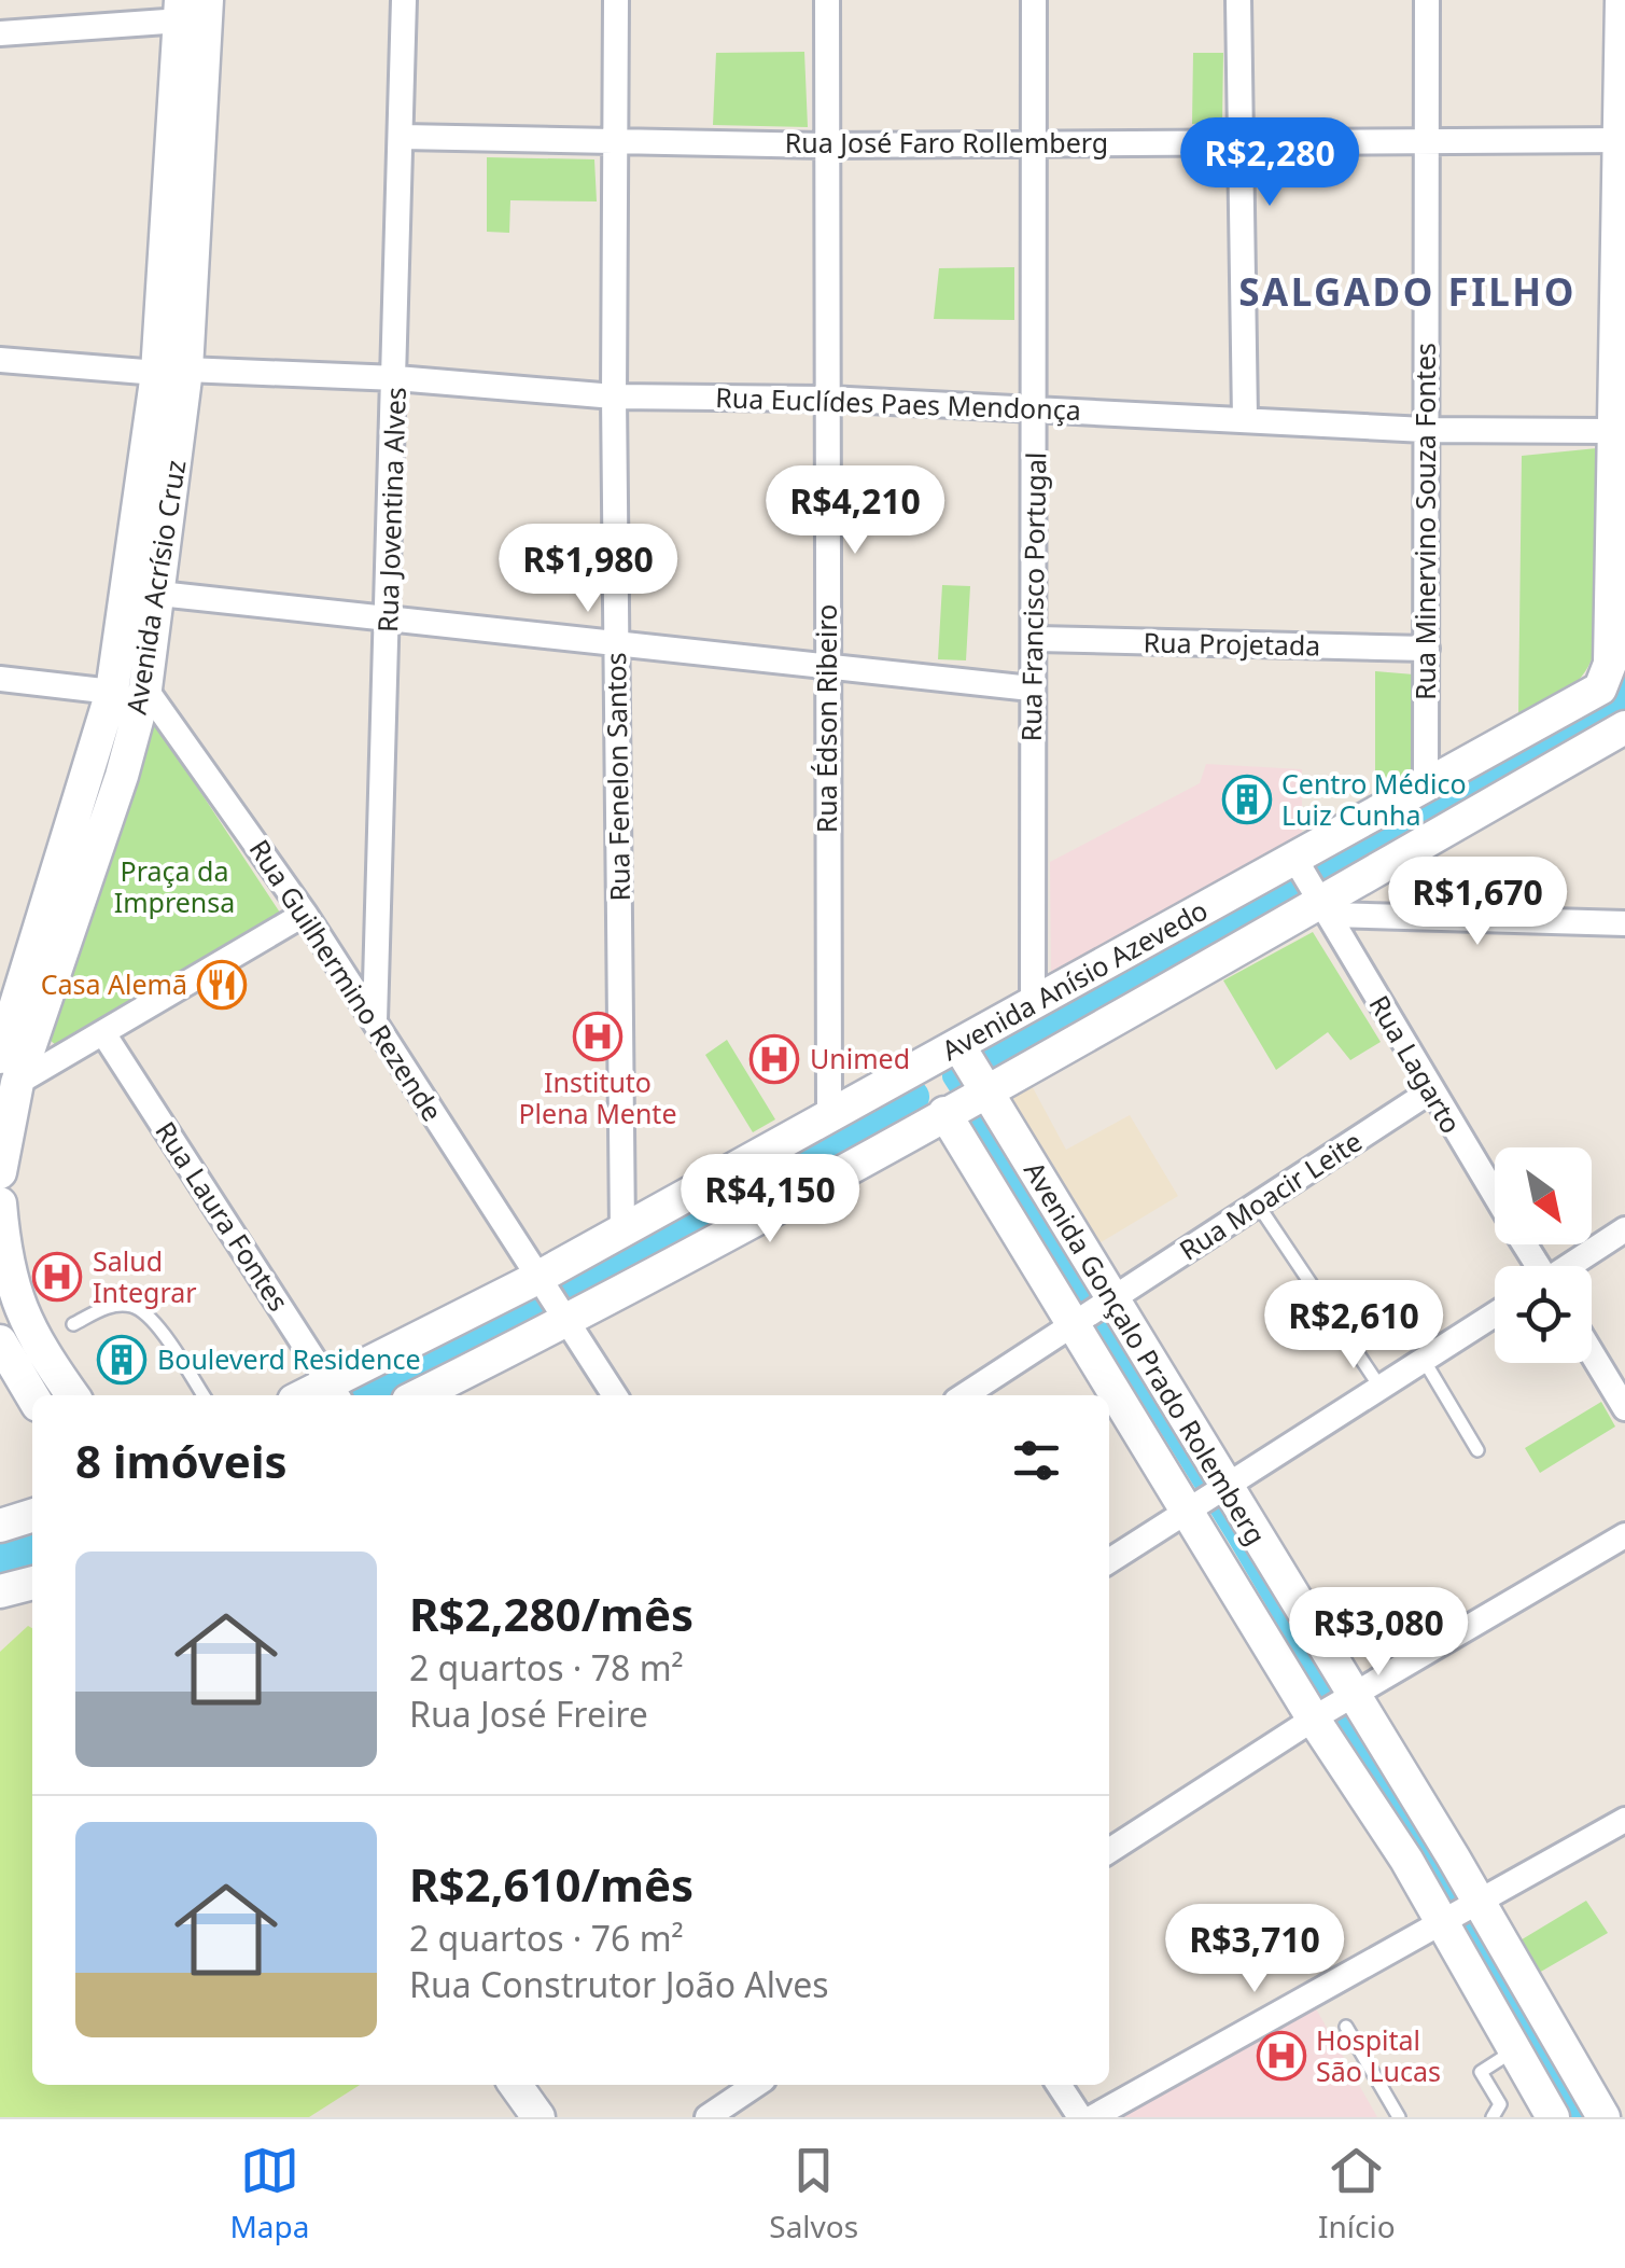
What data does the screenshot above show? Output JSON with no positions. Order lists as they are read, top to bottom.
{
  "streets": {
    "street": [
      "Rua José Faro Rollemberg",
      "Rua Euclídes Paes Mendonça",
      "Rua Joventina Alves",
      "Rua Minervino Souza Fontes",
      "Avenida Acrísio Cruz",
      "Rua Francisco Portugal",
      "Rua Projetada",
      "Rua Édson Ribeiro",
      "Rua Fenelon Santos",
      "Rua Guilhermino Rezende",
      "Avenida Anísio Azevedo",
      "Rua Lagarto",
      "Rua Moacir Leite",
      "Rua Laura Fontes",
      "Avenida Gonçalo Prado Rolemberg"
    ]
  },
  "crossings": [
    ["Rua José Faro Rollemberg", "Rua Joventina Alves"],
    ["Rua José Faro Rollemberg", "Rua Minervino Souza Fontes"],
    ["Rua José Faro Rollemberg", "Rua Francisco Portugal"],
    ["Rua José Faro Rollemberg", "Rua Édson Ribeiro"],
    ["Rua José Faro Rollemberg", "Rua Fenelon Santos"],
    ["Rua Euclídes Paes Mendonça", "Rua Joventina Alves"],
    ["Rua Euclídes Paes Mendonça", "Rua Minervino Souza Fontes"],
    ["Rua Euclídes Paes Mendonça", "Avenida Acrísio Cruz"],
    ["Rua Euclídes Paes Mendonça", "Rua Francisco Portugal"],
    ["Rua Euclídes Paes Mendonça", "Rua Édson Ribeiro"],
    ["Rua Euclídes Paes Mendonça", "Rua Fenelon Santos"],
    ["Rua Euclídes Paes Mendonça", "Avenida Anísio Azevedo"],
    ["Rua Joventina Alves", "Rua Guilhermino Rezende"],
    ["Rua Minervino Souza Fontes", "Rua Projetada"],
    ["Rua Minervino Souza Fontes", "Avenida Anísio Azevedo"],
    ["Avenida Acrísio Cruz", "Rua Guilhermino Rezende"],
    ["Rua Francisco Portugal", "Rua Projetada"],
    ["Rua Francisco Portugal", "Avenida Anísio Azevedo"],
    ["Rua Édson Ribeiro", "Avenida Anísio Azevedo"],
    ["Rua Fenelon Santos", "Avenida Anísio Azevedo"],
    ["Rua Guilhermino Rezende", "Avenida Anísio Azevedo"],
    ["Avenida Anísio Azevedo", "Rua Lagarto"],
    ["Avenida Anísio Azevedo", "Rua Laura Fontes"],
    ["Avenida Anísio Azevedo", "Avenida Gonçalo Prado Rolemberg"],
    ["Rua Lagarto", "Rua Moacir Leite"],
    ["Rua Moacir Leite", "Avenida Gonçalo Prado Rolemberg"]
  ],
  "districts": ["SALGADO FILHO"],
  "parks": ["Praça da Imprensa"],
  "places": {
    "building": ["Centro Médico Luiz Cunha", "Bouleverd Residence"],
    "restaurant": ["Casa Alemã"],
    "hospital": [
      "Instituto Plena Mente",
      "Unimed",
      "Salud Integrar",
      "Hospital São Lucas"
    ]
  },
  "north": "bottom right",
  "page": {
    "price": [
      "R$2,280",
      "R$4,210",
      "R$1,980",
      "R$1,670",
      "R$4,150",
      "R$2,610",
      "R$3,080",
      "R$3,710"
    ],
    "heading": "8 imóveis",
    "list": [
      {
        "name": "R$2,280/mês",
        "note": "2 quartos · 78 m² · Rua José Freire"
      },
      {
        "name": "R$2,610/mês",
        "note": "2 quartos · 76 m² · Rua Construtor João Alves"
      }
    ],
    "tabs": ["Mapa", "Salvos", "Início"]
  }
}
